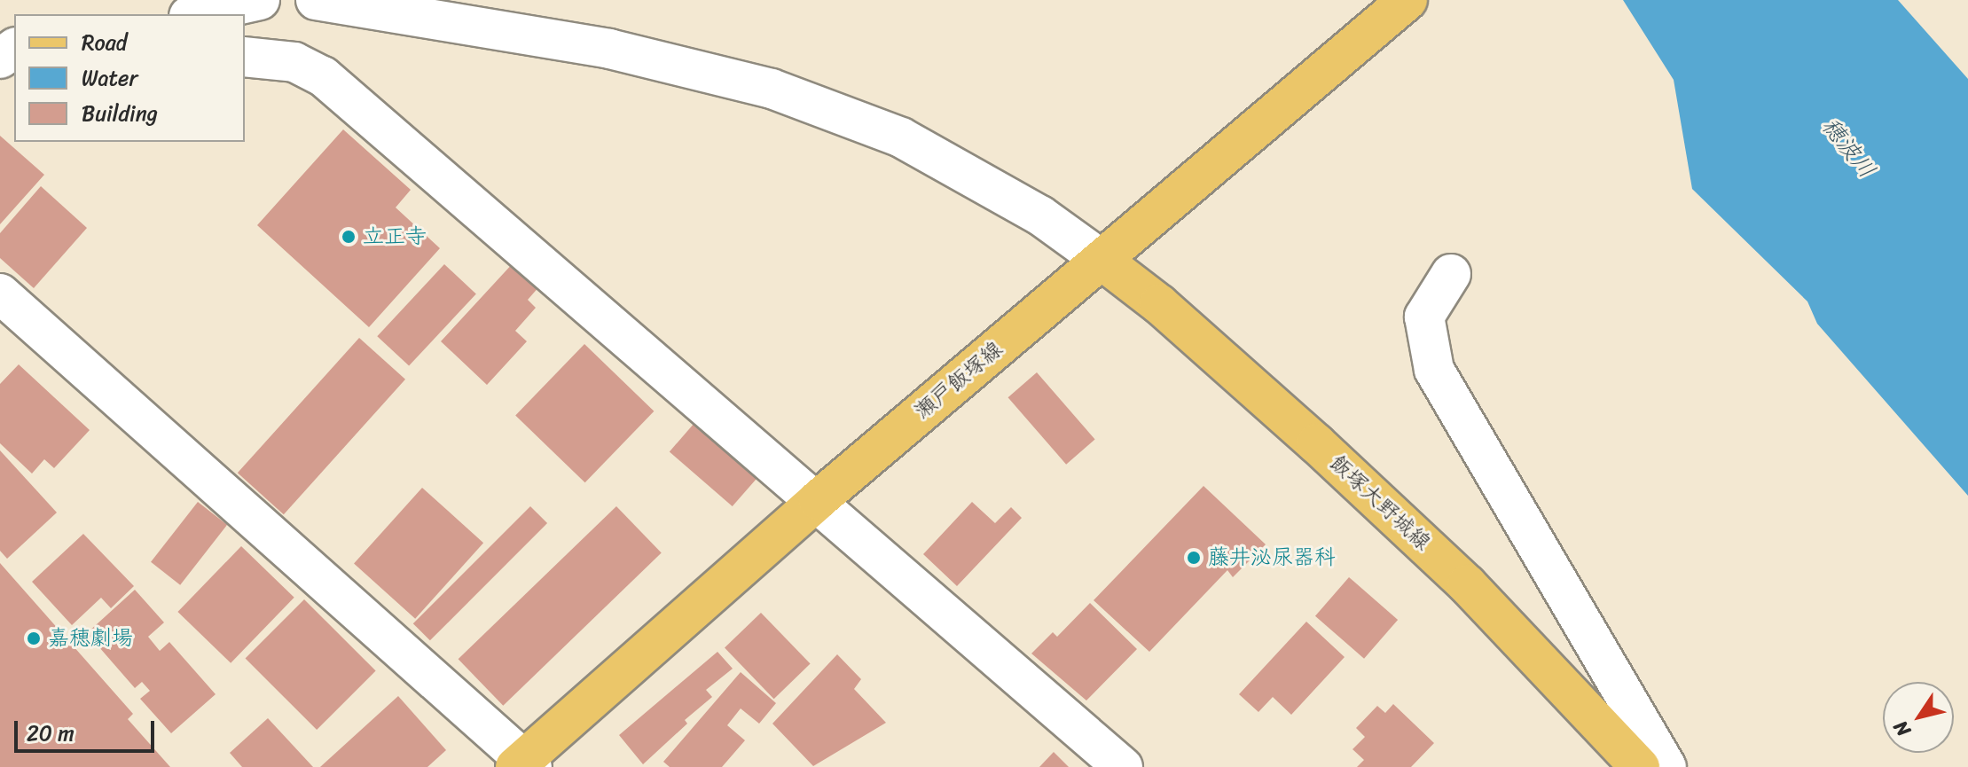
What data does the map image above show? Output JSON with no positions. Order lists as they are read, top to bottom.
{
  "streets": {
    "main road": ["瀬戸飯塚線", "飯塚大野城線"]
  },
  "crossings": [
    ["瀬戸飯塚線", "飯塚大野城線"]
  ],
  "water": ["穂波川"],
  "places": ["立正寺", "藤井泌尿器科", "嘉穂劇場"],
  "legend": ["Road", "Water", "Building"],
  "scale_bar": "20 m",
  "north": "bottom left"
}
